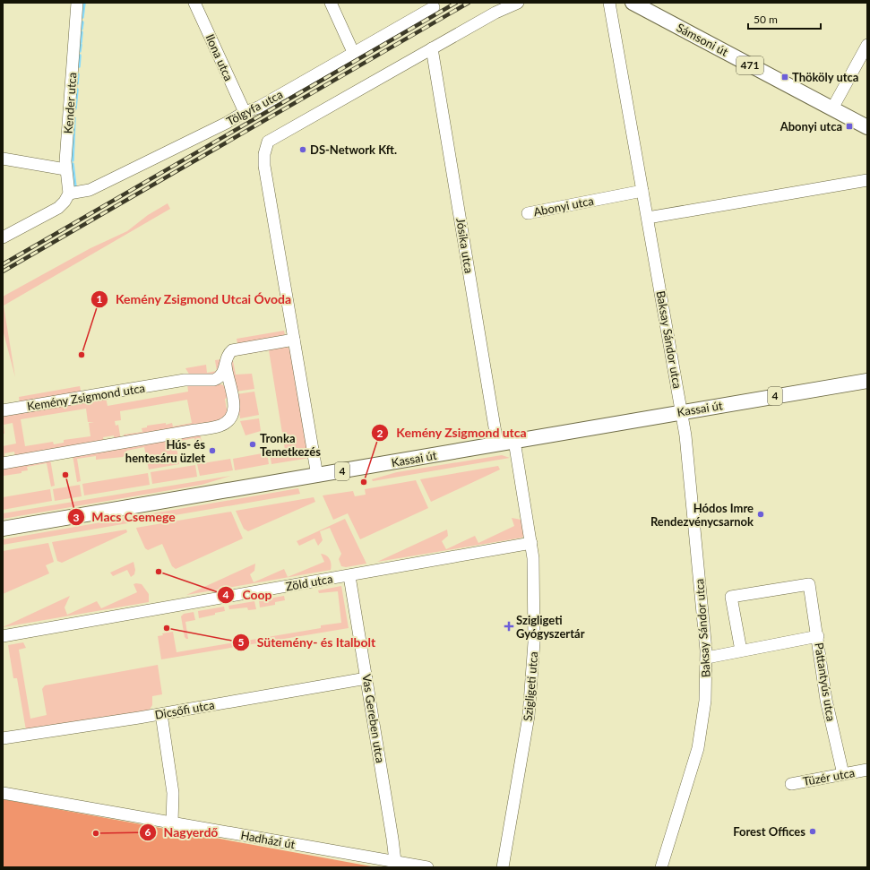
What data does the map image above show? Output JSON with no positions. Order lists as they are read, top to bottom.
{
  "streets": {
    "main road": [
      "Sámsoni út",
      "471",
      "4",
      "Kassai út"
    ],
    "street": [
      "Ilona utca",
      "Kender utca",
      "Tölgyfa utca",
      "Abonyi utca",
      "Jósika utca",
      "Baksay Sándor utca",
      "Kemény Zsigmond utca",
      "Zöld utca",
      "Pattantyús utca",
      "Szigligeti utca",
      "Dicsőfi utca",
      "Vas Gereben utca",
      "Tüzér utca",
      "Hadházi út"
    ]
  },
  "crossings": [
    ["Ilona utca", "Tölgyfa utca"],
    ["Kender utca", "Tölgyfa utca"],
    ["Abonyi utca", "Baksay Sándor utca"],
    ["Jósika utca", "Kassai út"],
    ["Baksay Sándor utca", "Kassai út"],
    ["Baksay Sándor utca", "Pattantyús utca"],
    ["Kassai út", "Szigligeti utca"],
    ["Zöld utca", "Szigligeti utca"],
    ["Zöld utca", "Vas Gereben utca"],
    ["Pattantyús utca", "Tüzér utca"],
    ["Dicsőfi utca", "Vas Gereben utca"],
    ["Vas Gereben utca", "Hadházi út"]
  ],
  "places": {
    "transit": ["Thököly utca", "Abonyi utca"],
    "other": [
      "DS-Network Kft.",
      "Kemény Zsigmond Utcai Óvoda",
      "Tronka Temetkezés",
      "Hús- és hentesáru üzlet",
      "Macs Csemege",
      "Kemény Zsigmond utca",
      "Hódos Imre Rendezvénycsarnok",
      "Coop",
      "Sütemény- és Italbolt",
      "Forest Offices",
      "Nagyerdő"
    ],
    "health": ["Szigligeti Gyógyszertár"]
  },
  "scale_bar": "50 m"
}
